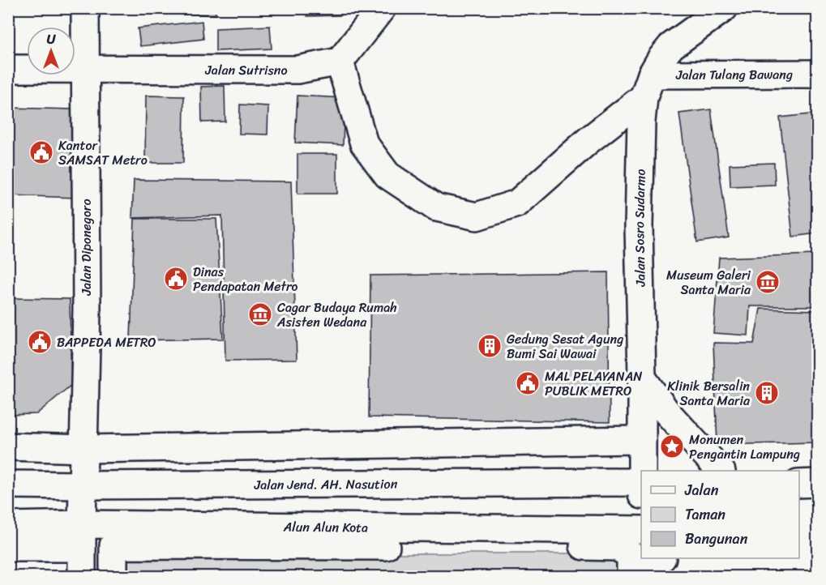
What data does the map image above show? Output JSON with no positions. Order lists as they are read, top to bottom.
{
  "streets": {
    "main road": [
      "Jalan Sutrisno",
      "Jalan Tulang Bawang",
      "Jalan Sosro Sudarmo",
      "Jalan Diponegoro",
      "Jalan Jend. AH. Nasution",
      "Alun Alun Kota"
    ]
  },
  "crossings": [
    ["Jalan Sutrisno", "Jalan Diponegoro"],
    ["Jalan Tulang Bawang", "Jalan Sosro Sudarmo"],
    ["Jalan Diponegoro", "Jalan Jend. AH. Nasution"],
    ["Jalan Diponegoro", "Alun Alun Kota"]
  ],
  "places": {
    "public building": [
      "Kantor SAMSAT Metro",
      "Dinas Pendapatan Metro",
      "BAPPEDA METRO",
      "MAL PELAYANAN PUBLIK METRO"
    ],
    "museum": ["Museum Galeri Santa Maria", "Cagar Budaya Rumah Asisten Wedana"],
    "building": ["Gedung Sesat Agung Bumi Sai Wawai", "Klinik Bersalin Santa Maria"],
    "place": ["Monumen Pengantin Lampung"]
  },
  "legend": ["Jalan", "Taman", "Bangunan"],
  "north": "top"
}
